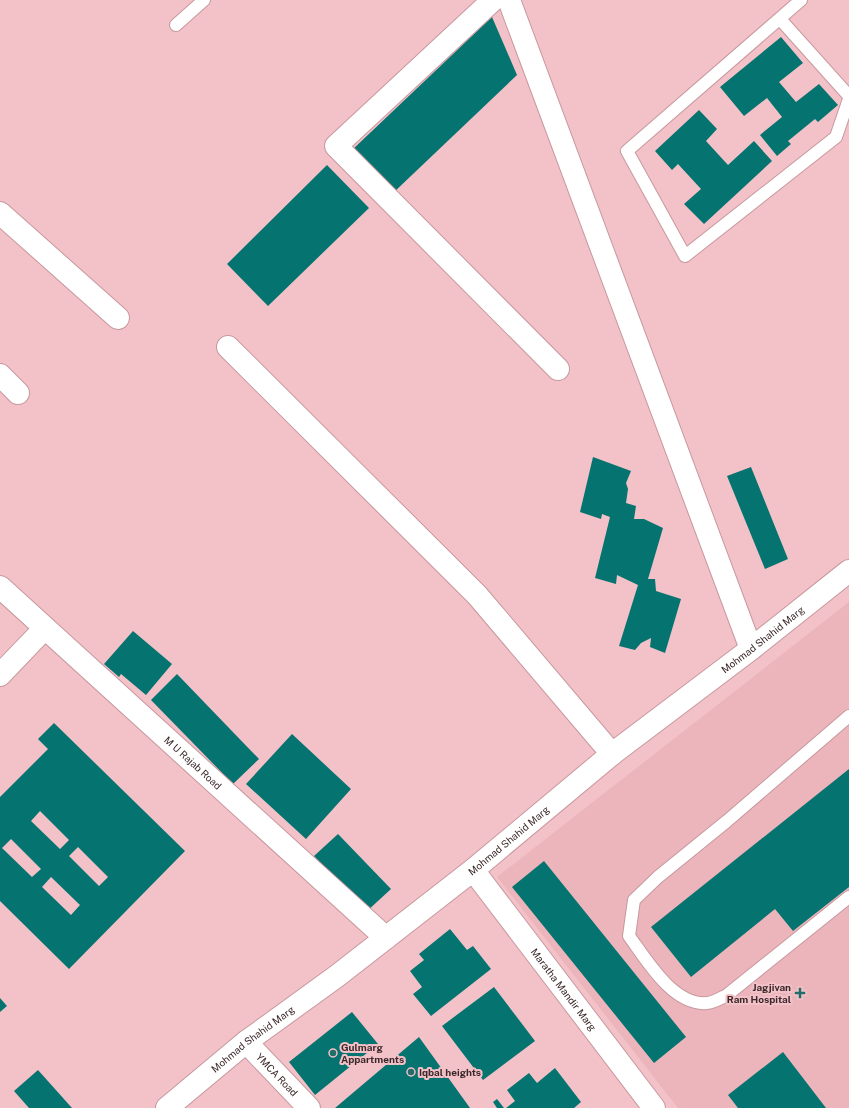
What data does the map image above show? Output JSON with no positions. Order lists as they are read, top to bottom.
{
  "streets": {
    "street": [
      "Mohmad Shahid Marg",
      "M U Rajab Road",
      "Maratha Mandir Marg",
      "YMCA Road"
    ]
  },
  "crossings": [
    ["Mohmad Shahid Marg", "M U Rajab Road"],
    ["Mohmad Shahid Marg", "Maratha Mandir Marg"],
    ["Mohmad Shahid Marg", "YMCA Road"]
  ],
  "places": {
    "health": ["Jagjivan Ram Hospital"],
    "other": ["Gulmarg Appartments", "Iqbal heights"]
  }
}
